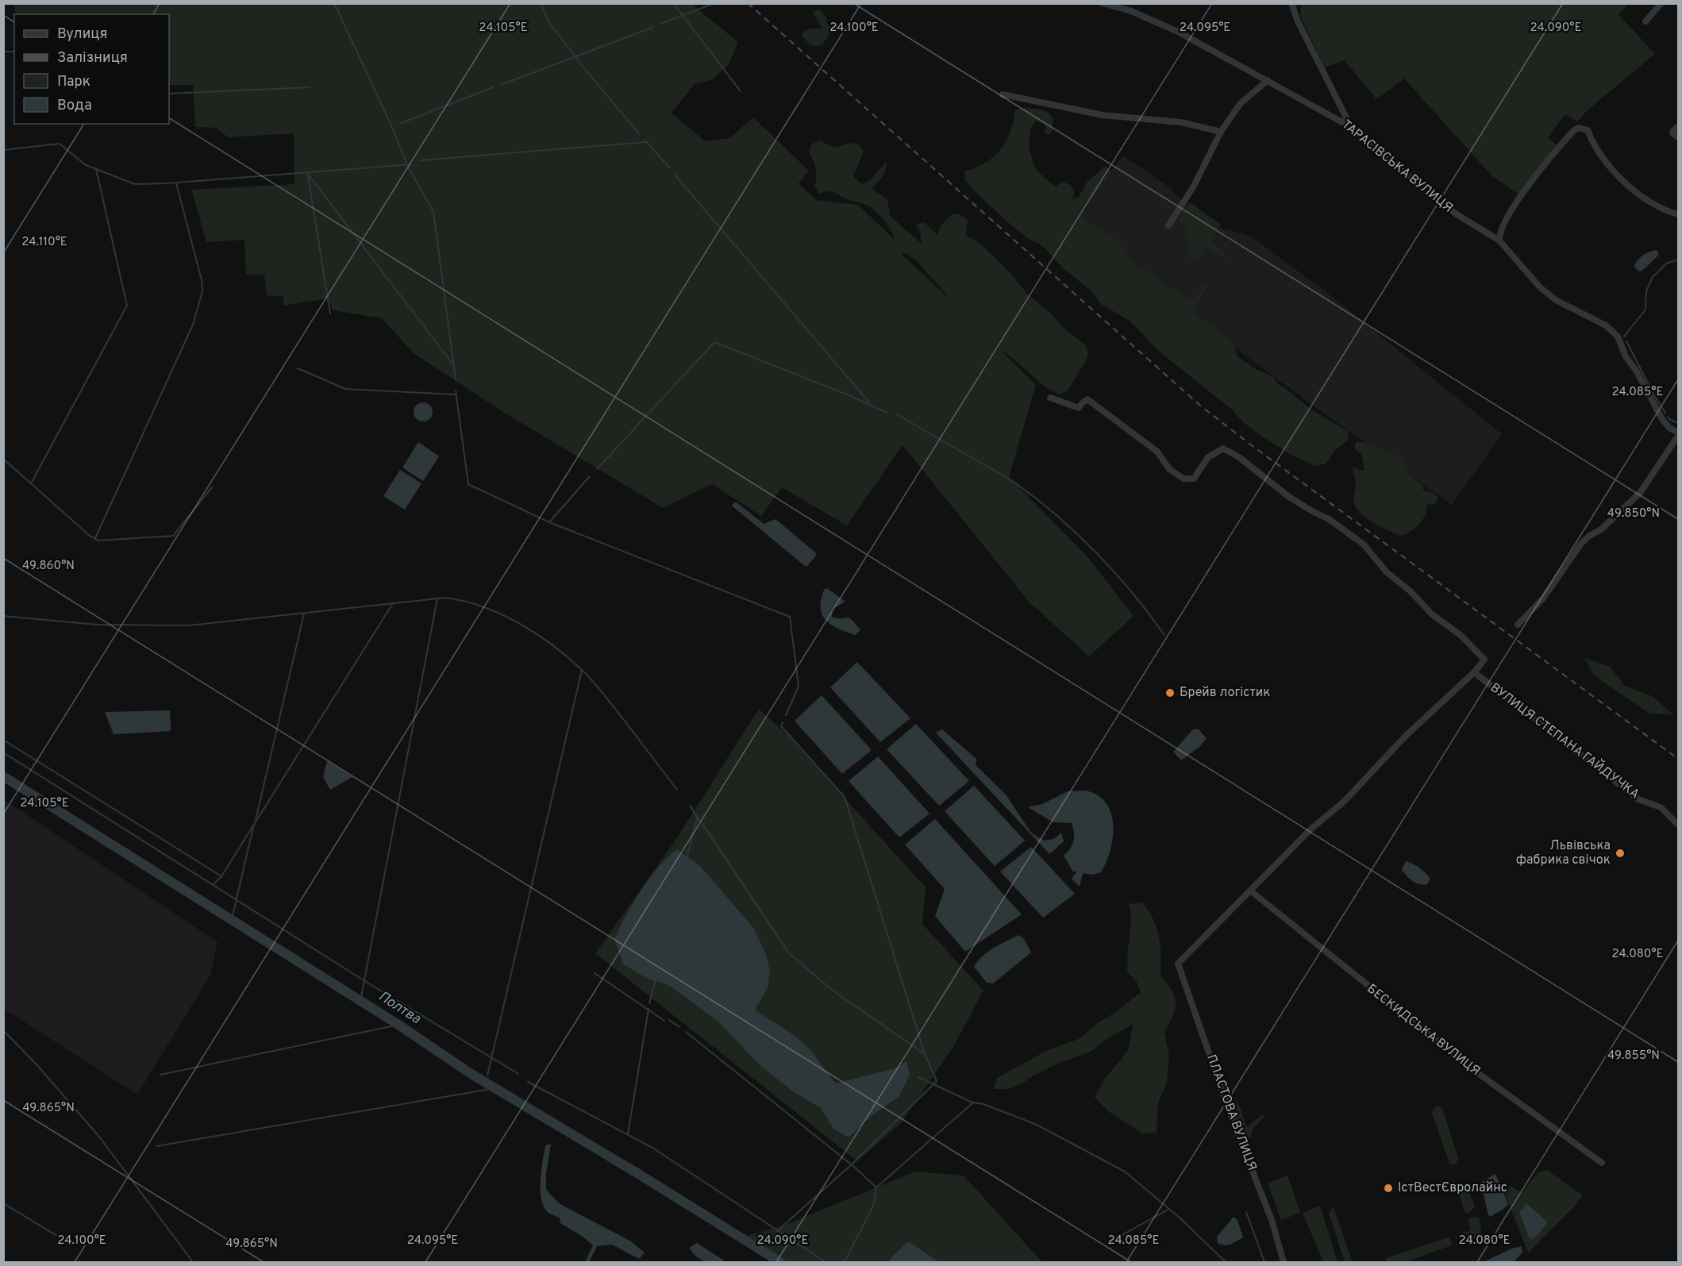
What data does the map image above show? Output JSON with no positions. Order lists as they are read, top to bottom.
{
  "streets": {
    "street": [
      "ТАРАСІВСЬКА ВУЛИЦЯ",
      "ВУЛИЦЯ СТЕПАНА ГАЙДУЧКА",
      "БЕСКИДСЬКА ВУЛИЦЯ",
      "ПЛАСТОВА ВУЛИЦЯ"
    ]
  },
  "crossings": [
    ["БЕСКИДСЬКА ВУЛИЦЯ", "ПЛАСТОВА ВУЛИЦЯ"]
  ],
  "water": ["Полтва"],
  "places": ["Брейв логістик", "Львівська фабрика свічок", "ІстВестЄвролайнс"],
  "legend": [
    "Вулиця",
    "Залізниця",
    "Парк",
    "Вода"
  ],
  "coordinates": [
    "24.105°E",
    "24.100°E",
    "24.095°E",
    "24.090°E",
    "24.110°E",
    "24.085°E",
    "49.850°N",
    "49.860°N",
    "24.080°E",
    "49.855°N",
    "49.865°N"
  ]
}
